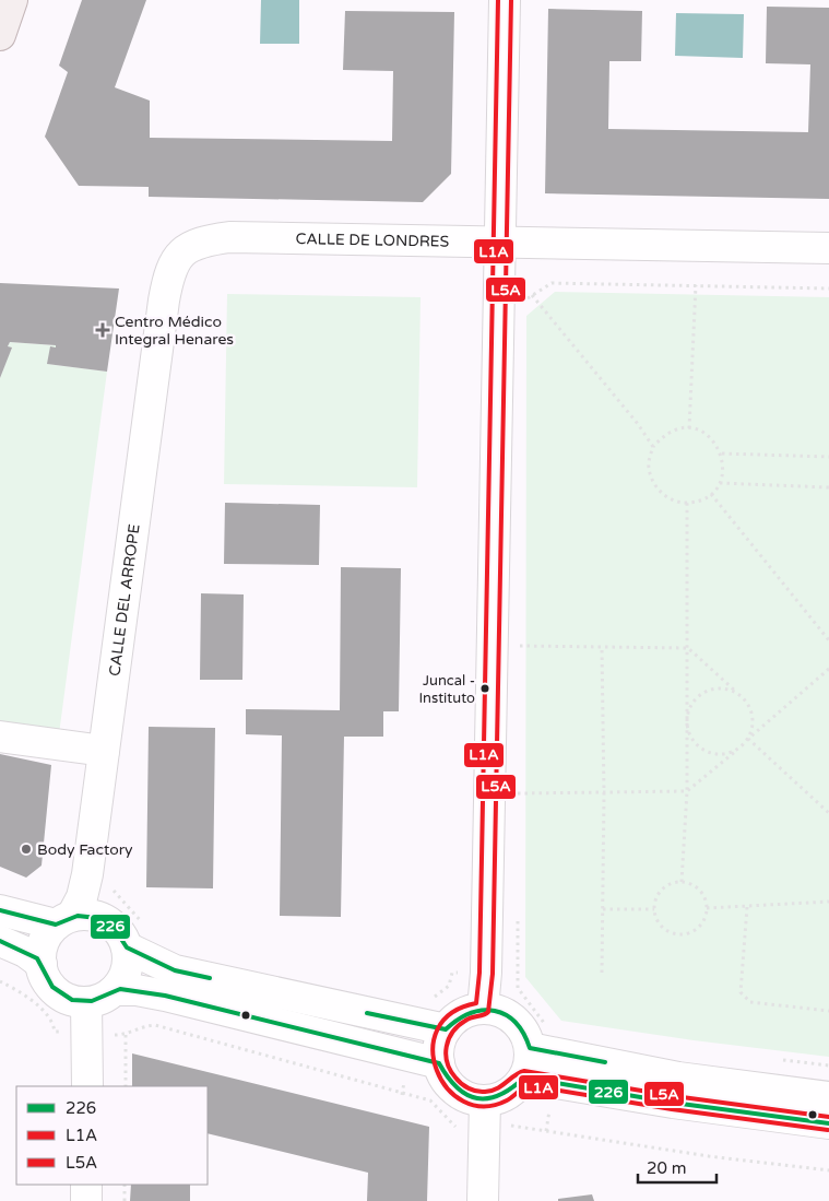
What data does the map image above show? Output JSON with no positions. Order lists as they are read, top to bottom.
{
  "streets": {
    "street": ["CALLE DE LONDRES", "CALLE DEL ARROPE"]
  },
  "crossings": [
    ["CALLE DE LONDRES", "CALLE DEL ARROPE"]
  ],
  "places": {
    "health": ["Centro Médico Integral Henares"],
    "other": ["Juncal - Instituto", "Body Factory"]
  },
  "lines": ["transit line L1A", "transit line L5A", "transit line 226"],
  "legend": ["226", "L1A", "L5A"],
  "scale_bar": "20 m"
}
